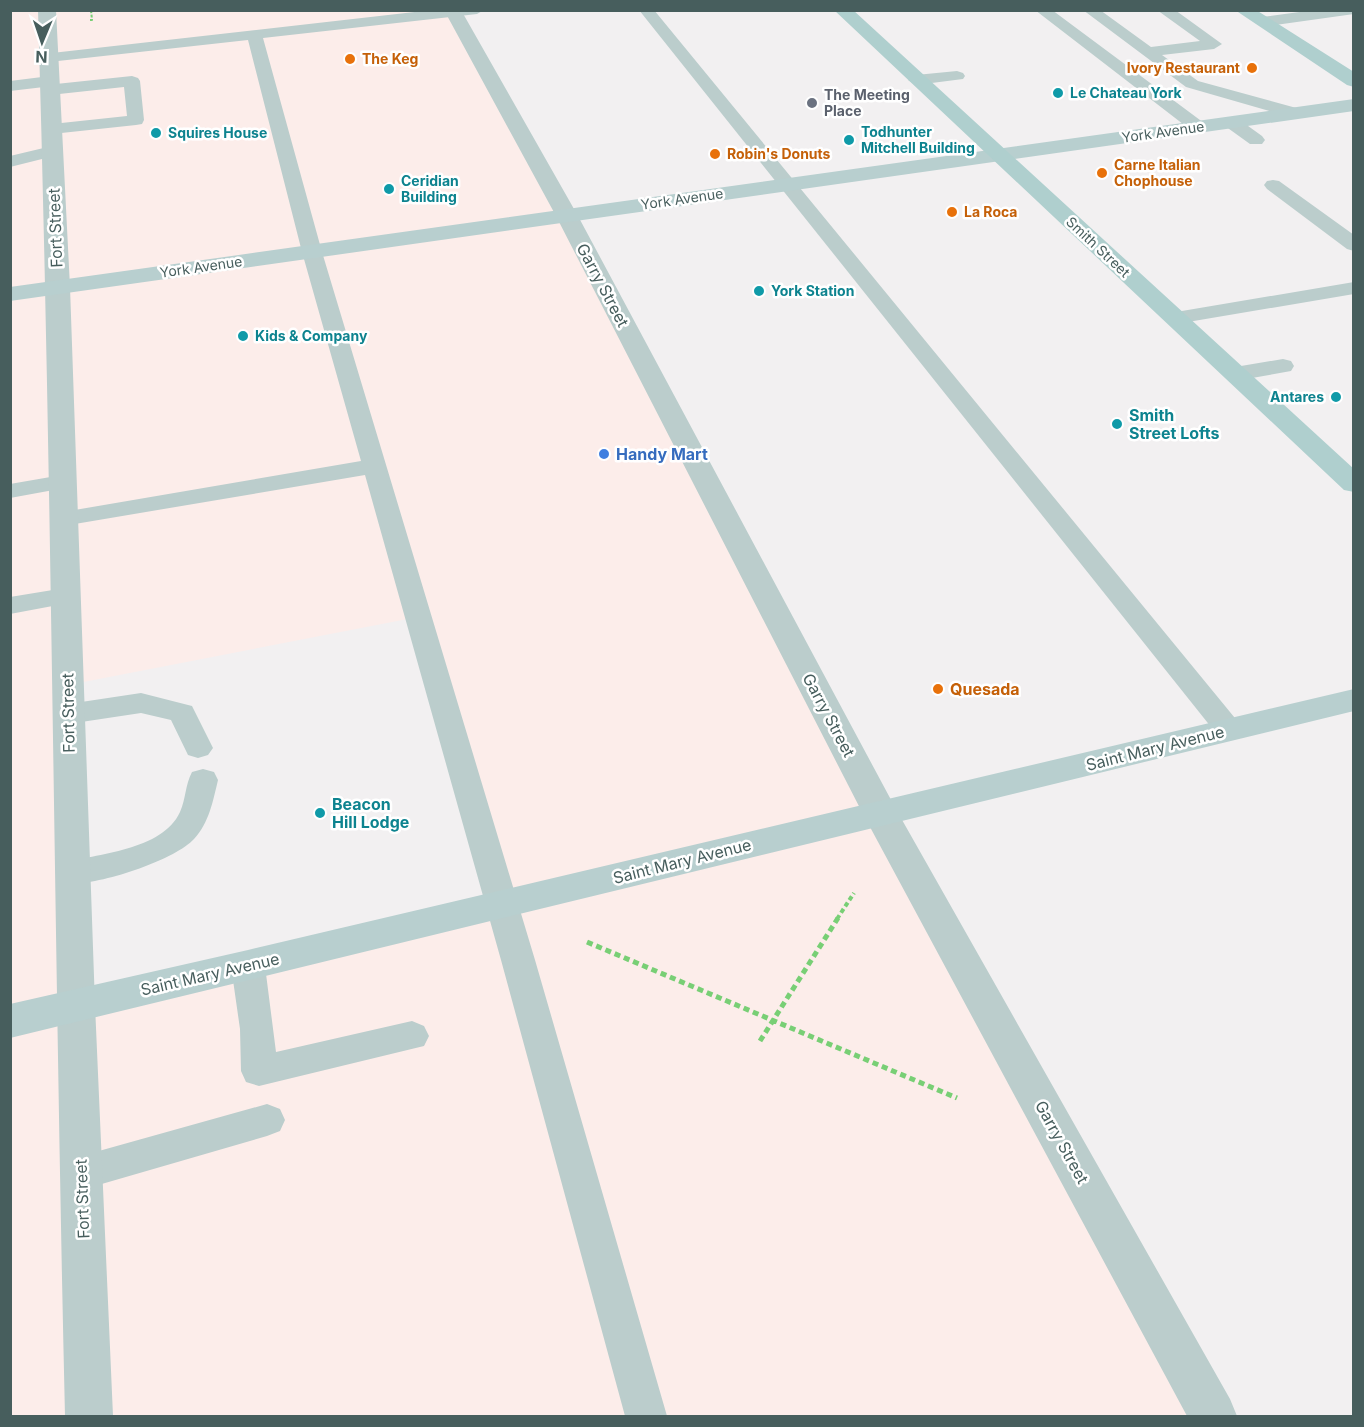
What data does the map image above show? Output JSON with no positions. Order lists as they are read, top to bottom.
{
  "streets": {
    "main road": ["York Avenue", "Smith Street", "Saint Mary Avenue"],
    "street": ["Fort Street", "Garry Street"]
  },
  "crossings": [
    ["York Avenue", "Fort Street"],
    ["York Avenue", "Smith Street"],
    ["York Avenue", "Garry Street"],
    ["Fort Street", "Saint Mary Avenue"],
    ["Garry Street", "Saint Mary Avenue"]
  ],
  "places": [
    "The Keg",
    "Ivory Restaurant",
    "Le Chateau York",
    "The Meeting Place",
    "Squires House",
    "Todhunter Mitchell Building",
    "Robin's Donuts",
    "Carne Italian Chophouse",
    "Ceridian Building",
    "La Roca",
    "York Station",
    "Kids & Company",
    "Antares",
    "Smith Street Lofts",
    "Handy Mart",
    "Quesada",
    "Beacon Hill Lodge"
  ],
  "north": "bottom"
}
